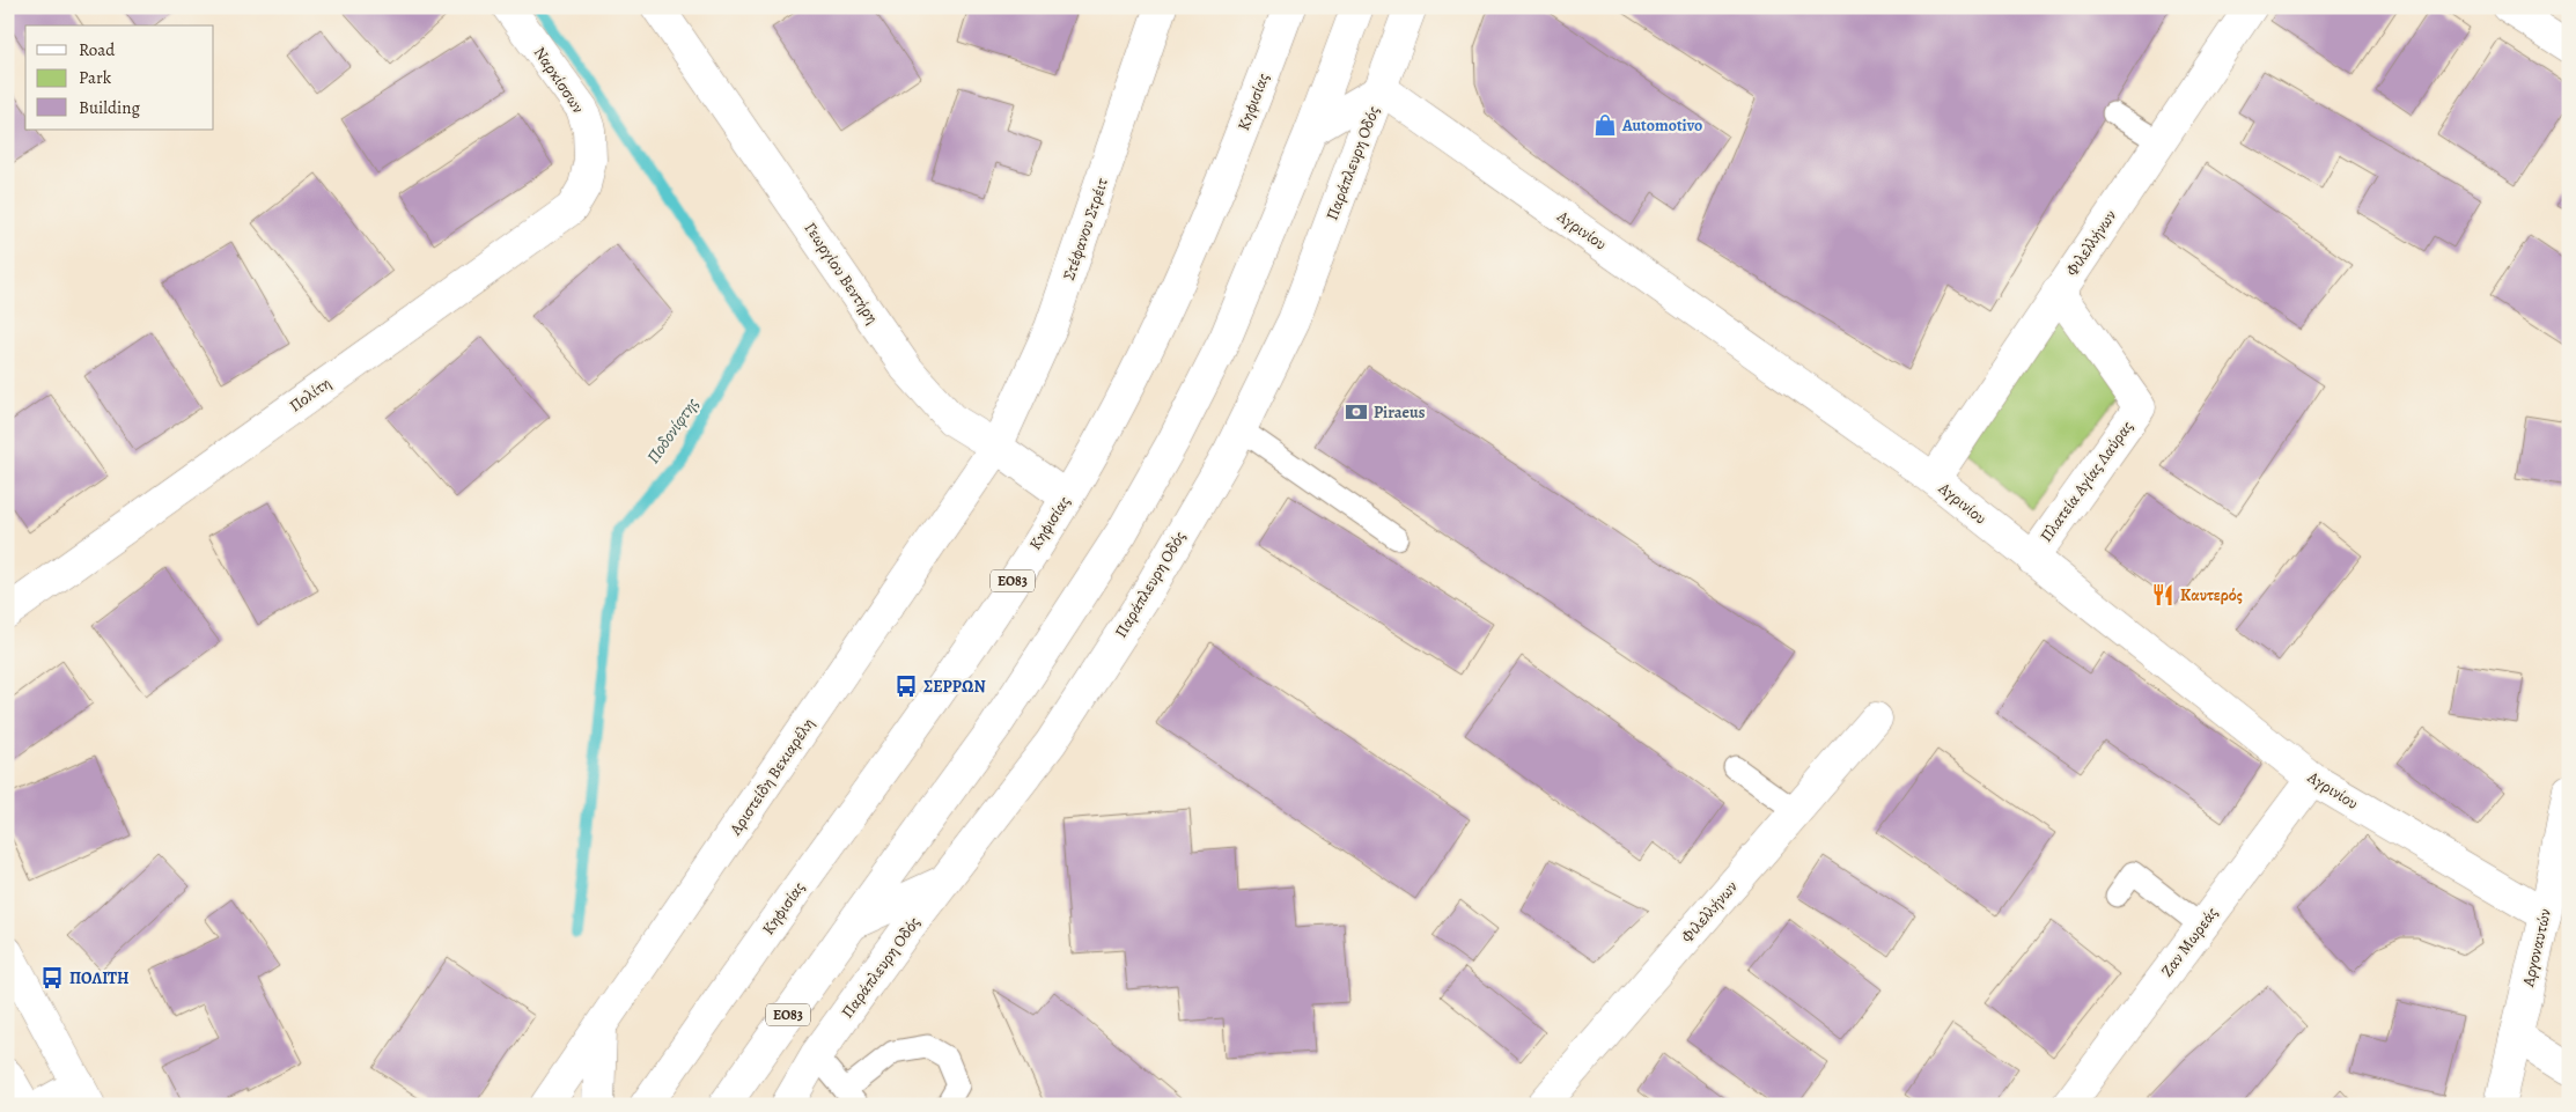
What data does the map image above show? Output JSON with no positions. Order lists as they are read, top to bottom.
{
  "streets": {
    "street": [
      "Ναρκίσσων",
      "Κηφισίας",
      "Παράπλευρη Οδός",
      "Στέφανου Στρέιτ",
      "Αγρινίου",
      "Φιλελλήνων",
      "Γεωργίου Βεντήρη",
      "Πολίτη",
      "Πλατεία Αγίας Λαύρας",
      "ΕΟ83",
      "Αριστείδη Βεκιαρέλη",
      "Ζαν Μωρεάς",
      "Αργοναυτών"
    ]
  },
  "crossings": [
    ["Ναρκίσσων", "Πολίτη"],
    ["Κηφισίας", "Γεωργίου Βεντήρη"],
    ["Παράπλευρη Οδός", "Αγρινίου"],
    ["Στέφανου Στρέιτ", "Γεωργίου Βεντήρη"],
    ["Στέφανου Στρέιτ", "Αριστείδη Βεκιαρέλη"],
    ["Αγρινίου", "Φιλελλήνων"],
    ["Αγρινίου", "Πλατεία Αγίας Λαύρας"],
    ["Αγρινίου", "Ζαν Μωρεάς"],
    ["Αγρινίου", "Αργοναυτών"],
    ["Φιλελλήνων", "Πλατεία Αγίας Λαύρας"],
    ["Γεωργίου Βεντήρη", "Αριστείδη Βεκιαρέλη"]
  ],
  "water": ["Ποδονίφτης"],
  "places": {
    "shop": ["Automotivo"],
    "bank": ["Piraeus"],
    "restaurant": ["Καυτερός"],
    "bus stop": ["ΣΕΡΡΩΝ", "ΠΟΛΙΤΗ"]
  },
  "legend": ["Road", "Park", "Building"]
}
